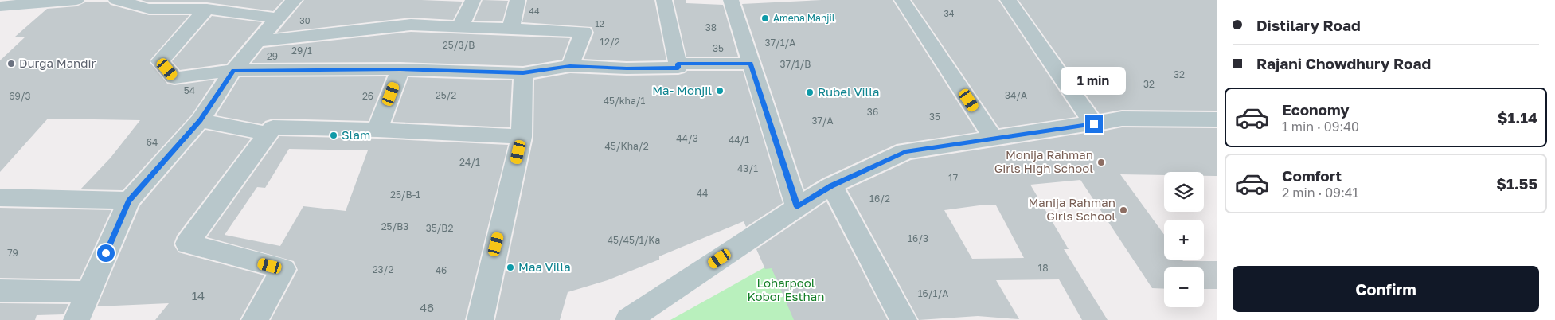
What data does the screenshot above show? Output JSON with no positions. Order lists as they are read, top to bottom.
{
  "parks": ["Loharpool Kobor Esthan"],
  "places": [
    "Amena Manjil",
    "Durga Mandir",
    "Ma- Monjil",
    "Rubel Villa",
    "Slam",
    "Monija Rahman Girls High School",
    "Manija Rahman Girls School",
    "Maa Villa"
  ],
  "house_numbers": [
    "44",
    "34",
    "30",
    "12",
    "38",
    "12/2",
    "37/1/A",
    "25/3/B",
    "35",
    "29/1",
    "29",
    "37/1/B",
    "32",
    "32",
    "54",
    "25/2",
    "34/A",
    "69/3",
    "26",
    "45/kha/1",
    "36",
    "35",
    "37/A",
    "44/3",
    "44/1",
    "64",
    "45/Kha/2",
    "24/1",
    "43/1",
    "17",
    "44",
    "25/B-1",
    "16/2",
    "25/B3",
    "35/B2",
    "16/3",
    "45/45/1/Ka",
    "79",
    "18",
    "23/2",
    "46",
    "16/1/A",
    "14",
    "46"
  ],
  "page": {
    "banner": ["Distilary Road", "Rajani Chowdhury Road"],
    "bubble": "1 min",
    "list": [
      {
        "name": "Economy",
        "note": "1 min · 09:40",
        "value": "$1.14"
      },
      {
        "name": "Comfort",
        "note": "2 min · 09:41",
        "value": "$1.55"
      }
    ],
    "map_buttons": ["+", "−"],
    "buttons": "Confirm"
  }
}
